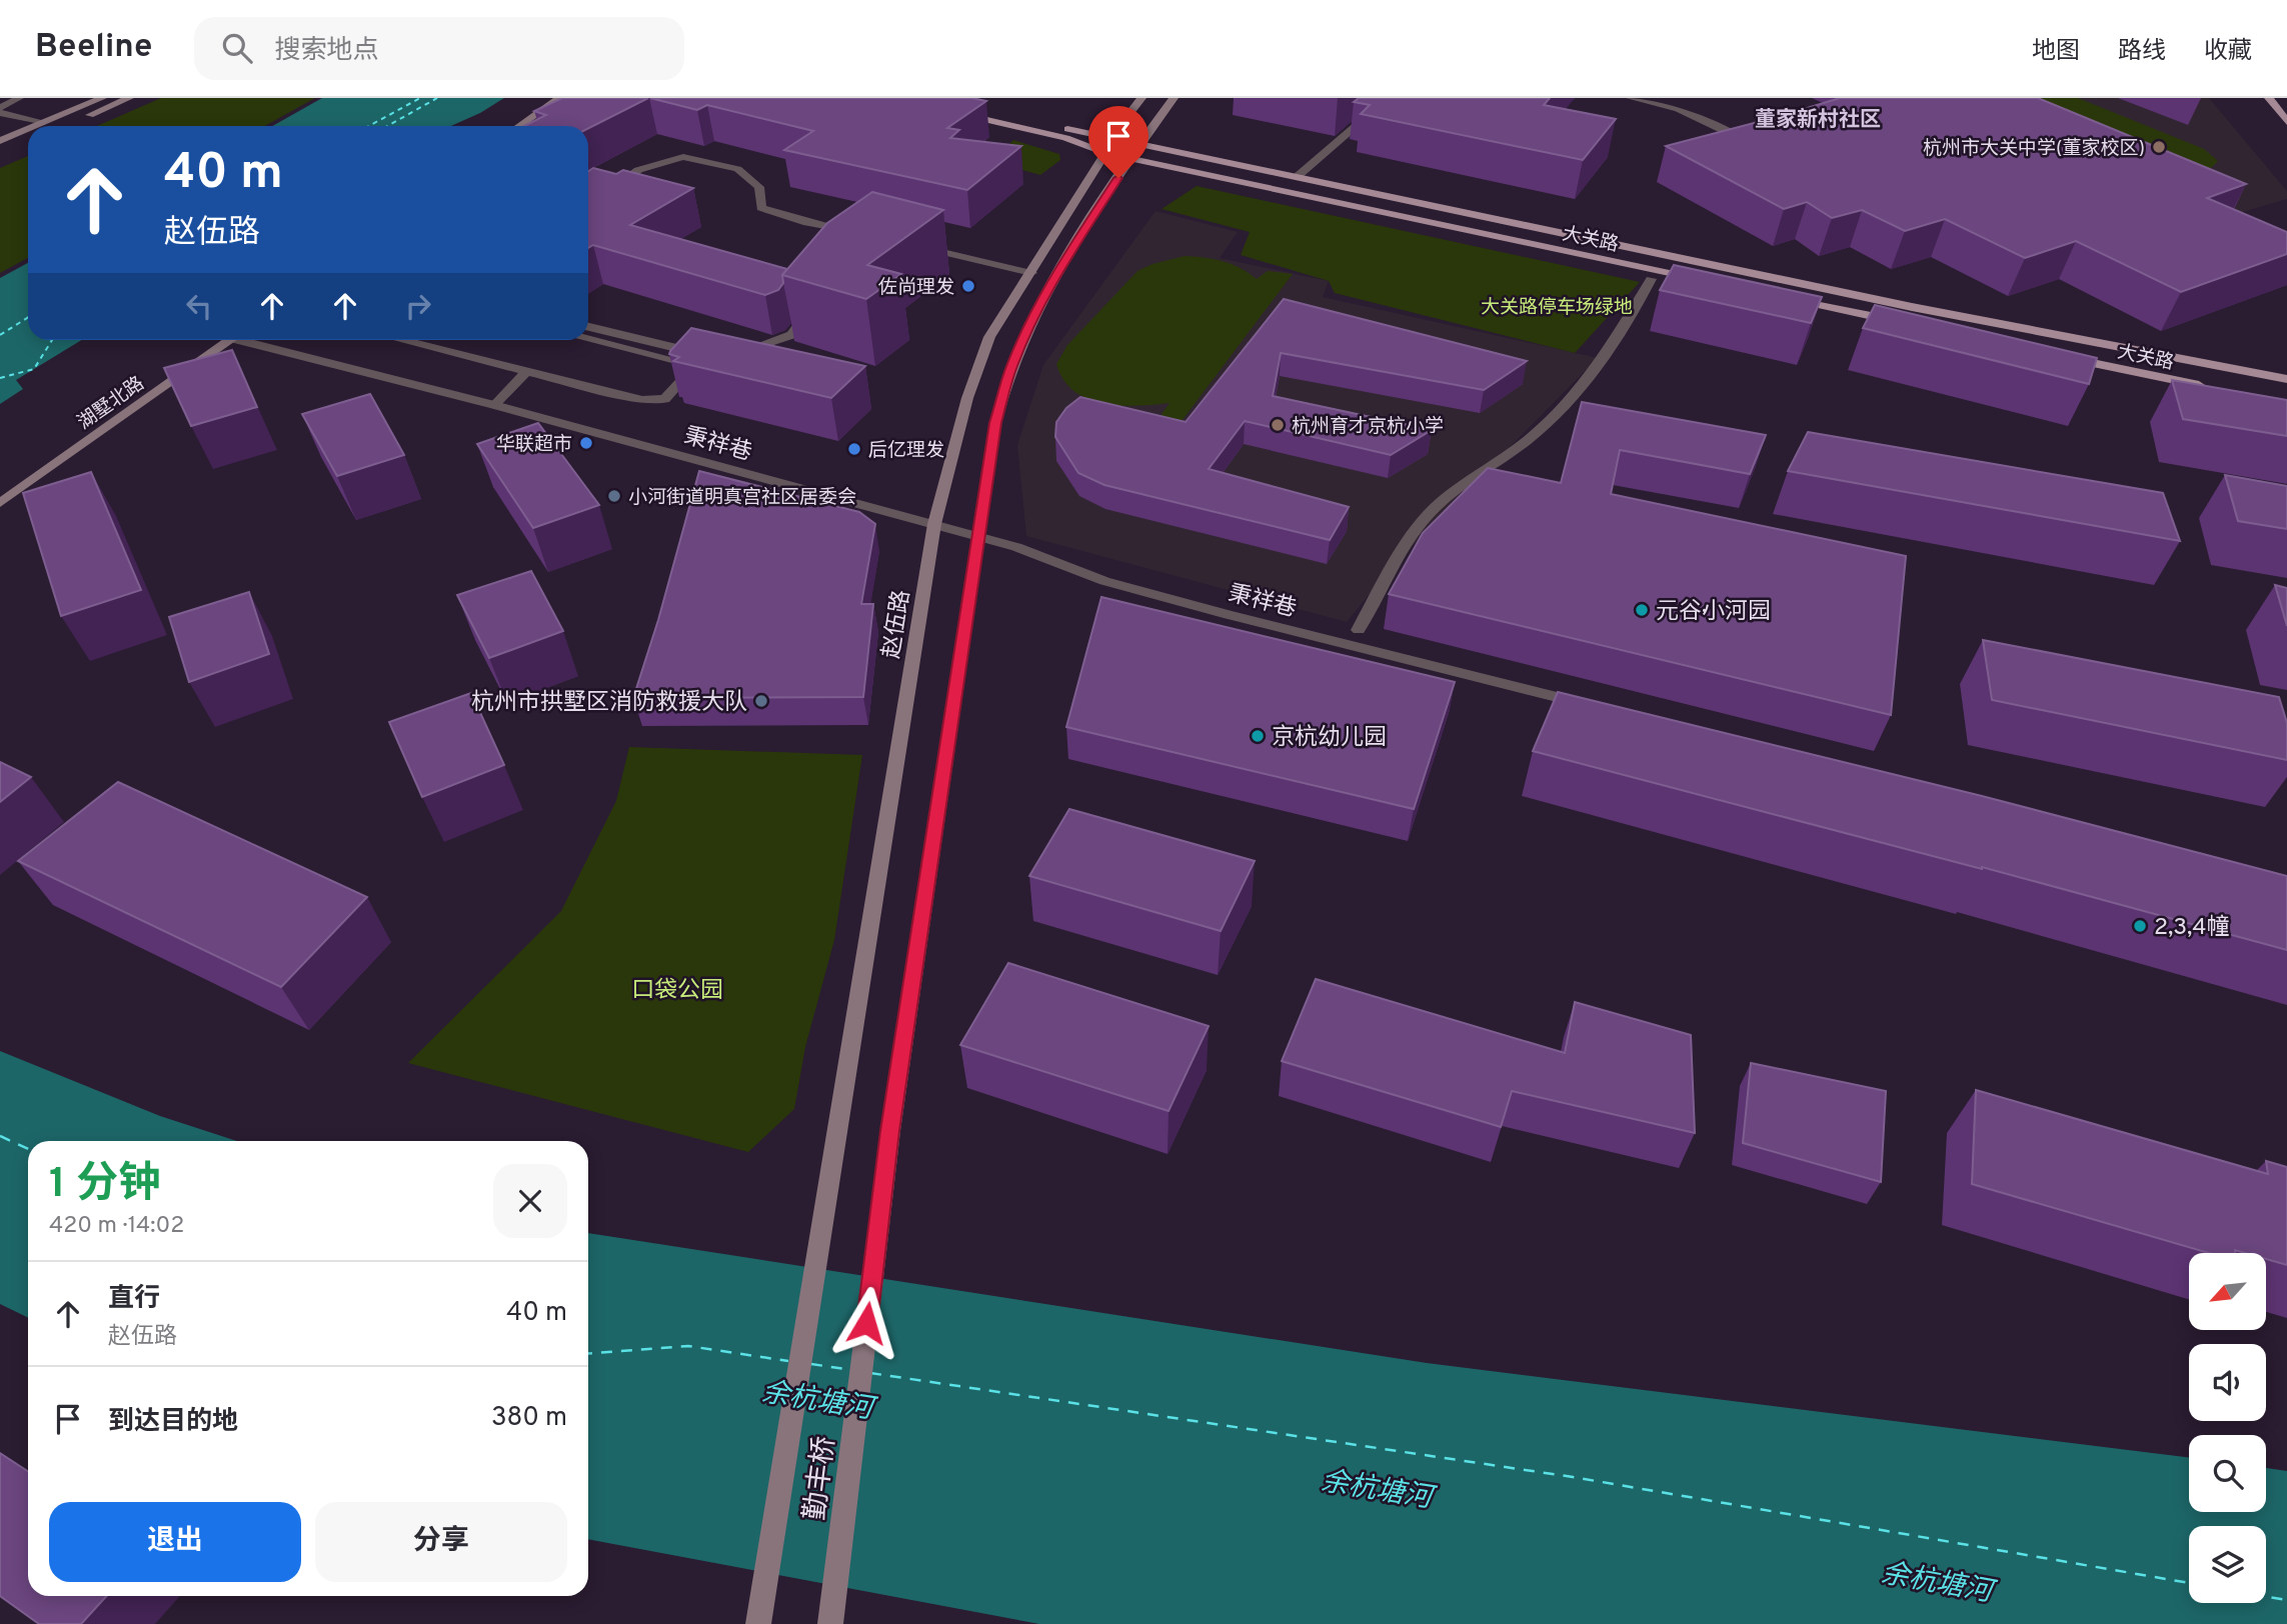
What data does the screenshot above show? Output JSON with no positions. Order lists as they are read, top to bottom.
{
  "streets": {
    "main road": [
      "大关路",
      "湖墅北路",
      "赵伍路",
      "勤丰桥"
    ],
    "street": ["秉祥巷"]
  },
  "crossings": [
    ["大关路", "赵伍路"],
    ["秉祥巷", "赵伍路"],
    ["秉祥巷", "勤丰桥"],
    ["赵伍路", "勤丰桥"]
  ],
  "districts": ["董家新村社区"],
  "water": ["余杭塘河"],
  "parks": ["大关路停车场绿地", "口袋公园"],
  "places": [
    "杭州市大关中学(董家校区)",
    "佐尚理发",
    "杭州育才京杭小学",
    "华联超市",
    "后亿理发",
    "小河街道明真宫社区居委会",
    "元谷·小河园",
    "杭州市拱墅区消防救援大队",
    "京杭幼儿园",
    "2,3,4幢"
  ],
  "north": "bottom left",
  "page": {
    "header": "Beeline",
    "search": "搜索地点",
    "nav": ["地图", "路线", "收藏"],
    "turn": ["40 m", "赵伍路"],
    "heading": ["1 分钟", "420 m · 14:02"],
    "list": [
      {
        "name": "直行",
        "note": "赵伍路",
        "value": "40 m"
      },
      {
        "name": "到达目的地",
        "value": "380 m"
      }
    ],
    "buttons": ["退出", "分享"]
  }
}
